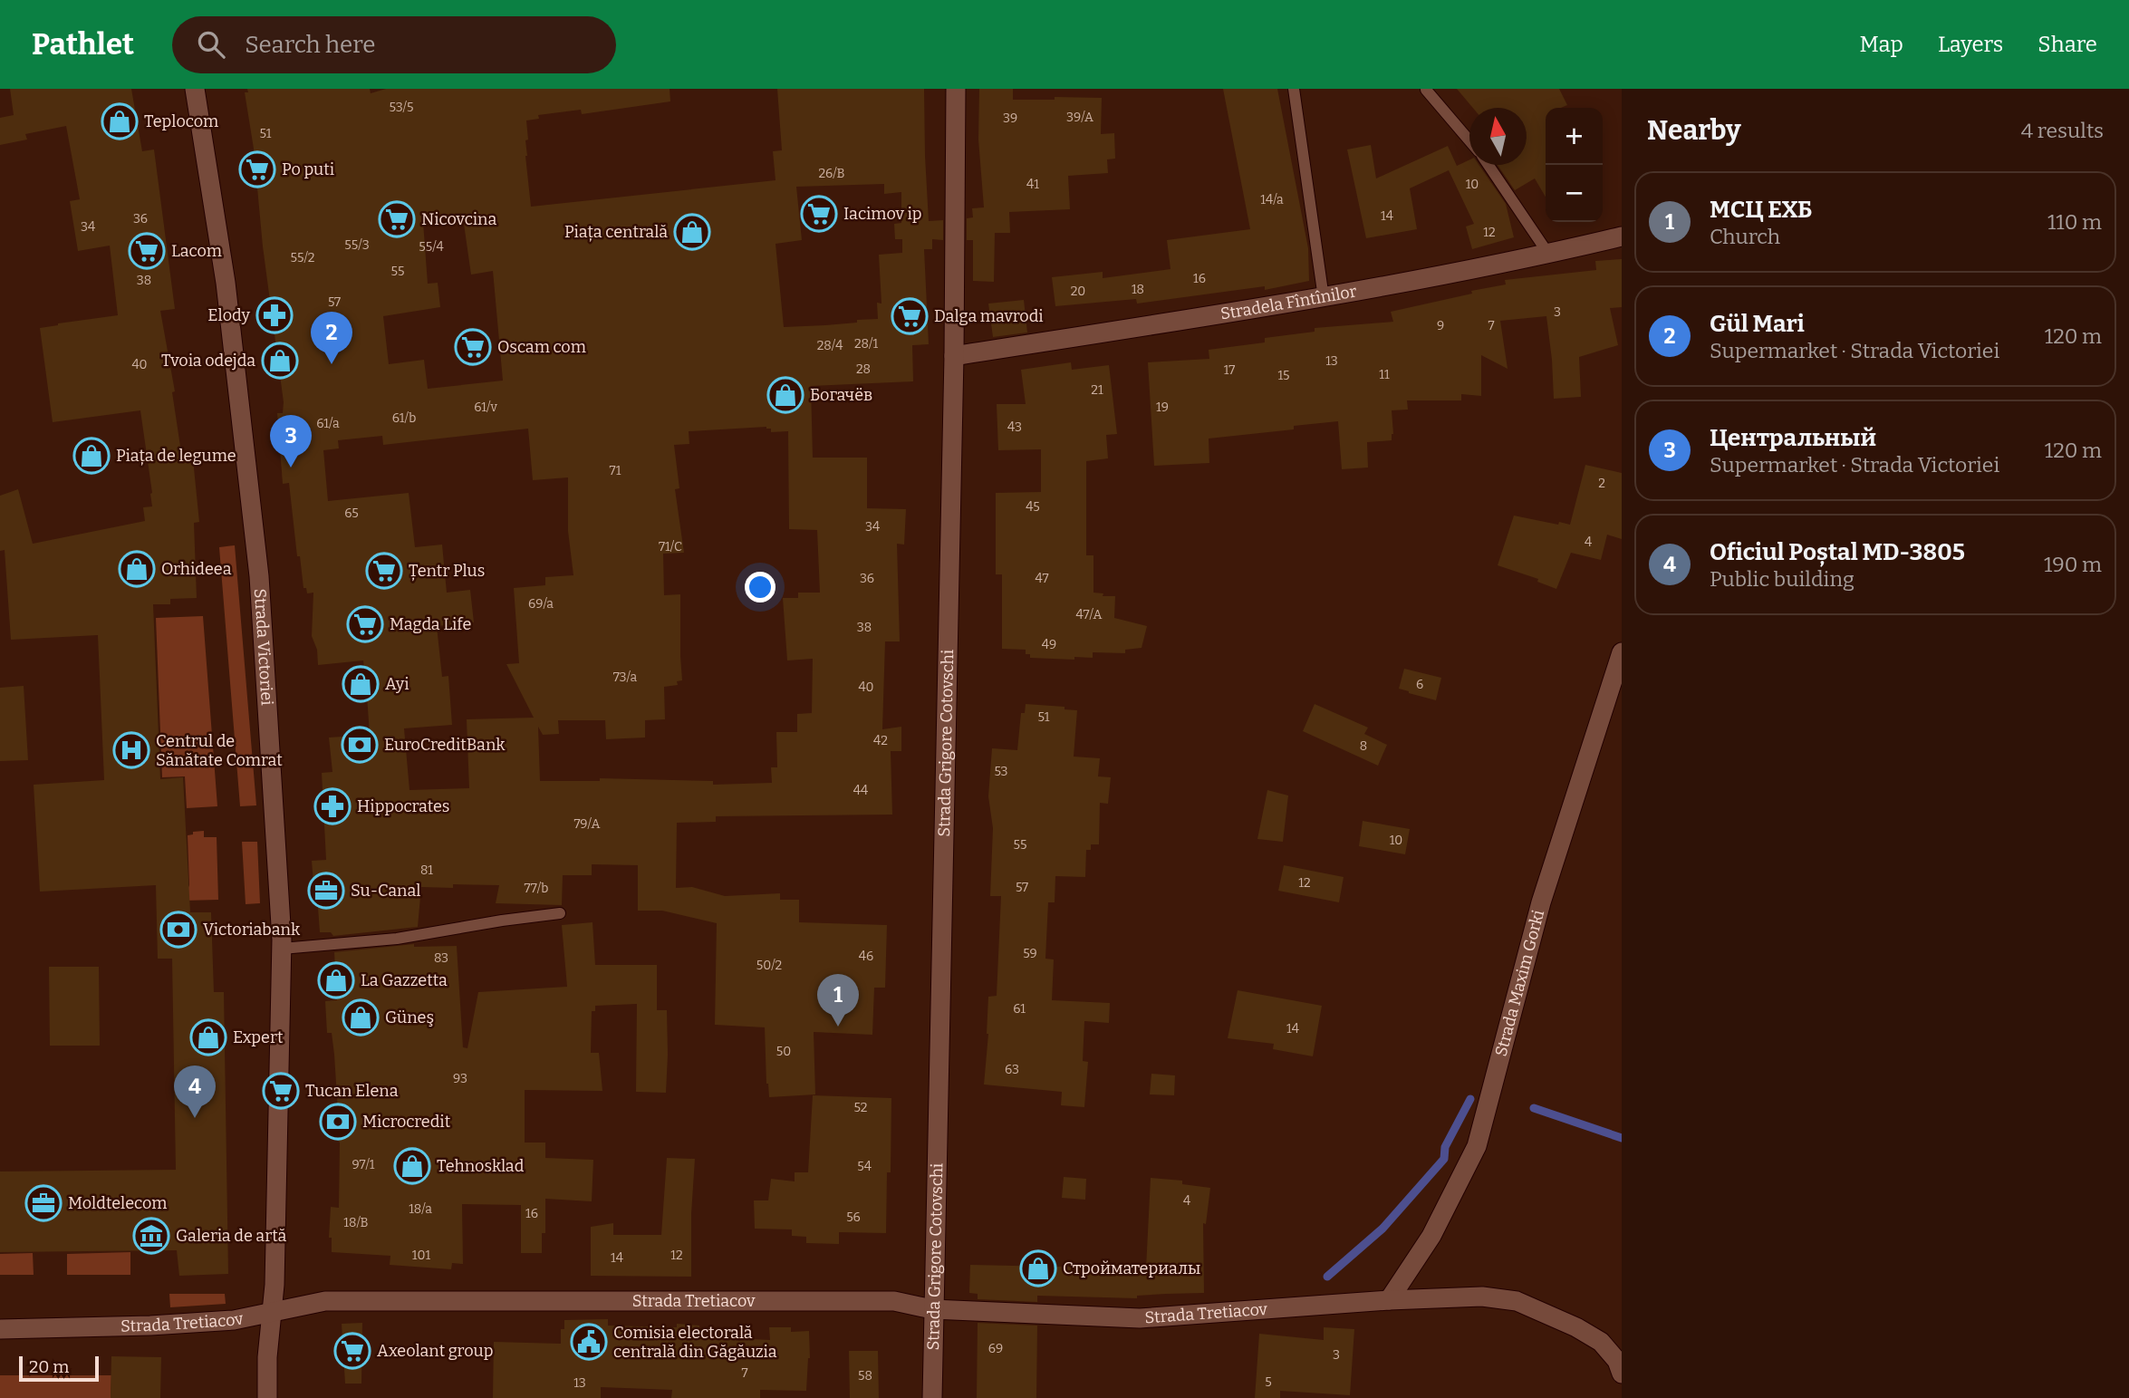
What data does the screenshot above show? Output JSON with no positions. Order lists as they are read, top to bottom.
{
  "streets": {
    "street": [
      "Stradela Fîntînilor",
      "Strada Victoriei",
      "Strada Grigore Cotovschi",
      "Strada Maxim Gorki",
      "Strada Tretiacov"
    ]
  },
  "crossings": [
    ["Stradela Fîntînilor", "Strada Grigore Cotovschi"],
    ["Strada Victoriei", "Strada Tretiacov"],
    ["Strada Grigore Cotovschi", "Strada Tretiacov"],
    ["Strada Maxim Gorki", "Strada Tretiacov"]
  ],
  "places": {
    "shop": [
      "Teplocom",
      "Piața centrală",
      "Tvoia odejda",
      "Богачёв",
      "Piața de legume",
      "Orhideea",
      "Ayi",
      "La Gazzetta",
      "Güneş",
      "Expert",
      "Tehnosklad",
      "Стройматериалы"
    ],
    "supermarket": [
      "Po puti",
      "Iacimov ip",
      "Nicovcina",
      "Lacom",
      "Dalga mavrodi",
      "Oscam com",
      "Țentr Plus",
      "Magda Life",
      "Tucan Elena",
      "Axeolant group"
    ],
    "pharmacy": ["Elody", "Hippocrates"],
    "bank": ["EuroCreditBank", "Victoriabank", "Microcredit"],
    "hospital": ["Centrul de Sănătate Comrat"],
    "office": ["Su-Canal", "Moldtelecom"],
    "museum": ["Galeria de artă"],
    "public building": ["Comisia electorală centrală din Găgăuzia"]
  },
  "house_numbers": [
    "53/5",
    "39/A",
    "39",
    "51",
    "26/B",
    "41",
    "10",
    "14/a",
    "14",
    "36",
    "34",
    "12",
    "55/3",
    "55/4",
    "55/2",
    "55",
    "16",
    "38",
    "18",
    "20",
    "57",
    "3",
    "9",
    "7",
    "28/1",
    "28/4",
    "13",
    "40",
    "28",
    "17",
    "11",
    "15",
    "21",
    "61/v",
    "19",
    "61/b",
    "61/a",
    "43",
    "71",
    "2",
    "45",
    "65",
    "34",
    "4",
    "71/C",
    "36",
    "47",
    "69/a",
    "47/A",
    "38",
    "49",
    "73/a",
    "6",
    "40",
    "51",
    "42",
    "8",
    "53",
    "44",
    "79/A",
    "10",
    "55",
    "81",
    "12",
    "57",
    "77/b",
    "59",
    "46",
    "83",
    "50/2",
    "61",
    "14",
    "50",
    "63",
    "93",
    "52",
    "97/1",
    "54",
    "4",
    "18/a",
    "16",
    "56",
    "18/B",
    "101",
    "12",
    "14",
    "69",
    "3",
    "7",
    "58",
    "5",
    "13"
  ],
  "scale_bar": "20 m",
  "north": "top",
  "page": {
    "header": "Pathlet",
    "search": "Search here",
    "nav": ["Map", "Layers", "Share"],
    "heading": ["Nearby", "4 results"],
    "map_buttons": ["+", "−"],
    "list": [
      {
        "mark": "1",
        "name": "МСЦ ЕХБ",
        "note": "Church",
        "value": "110 m"
      },
      {
        "mark": "2",
        "name": "Gül Mari",
        "note": "Supermarket · Strada Victoriei",
        "value": "120 m"
      },
      {
        "mark": "3",
        "name": "Центральный",
        "note": "Supermarket · Strada Victoriei",
        "value": "120 m"
      },
      {
        "mark": "4",
        "name": "Oficiul Poștal MD-3805",
        "note": "Public building",
        "value": "190 m"
      }
    ],
    "pins": [
      "2",
      "3",
      "1",
      "4"
    ],
    "scale": "20 m"
  }
}
